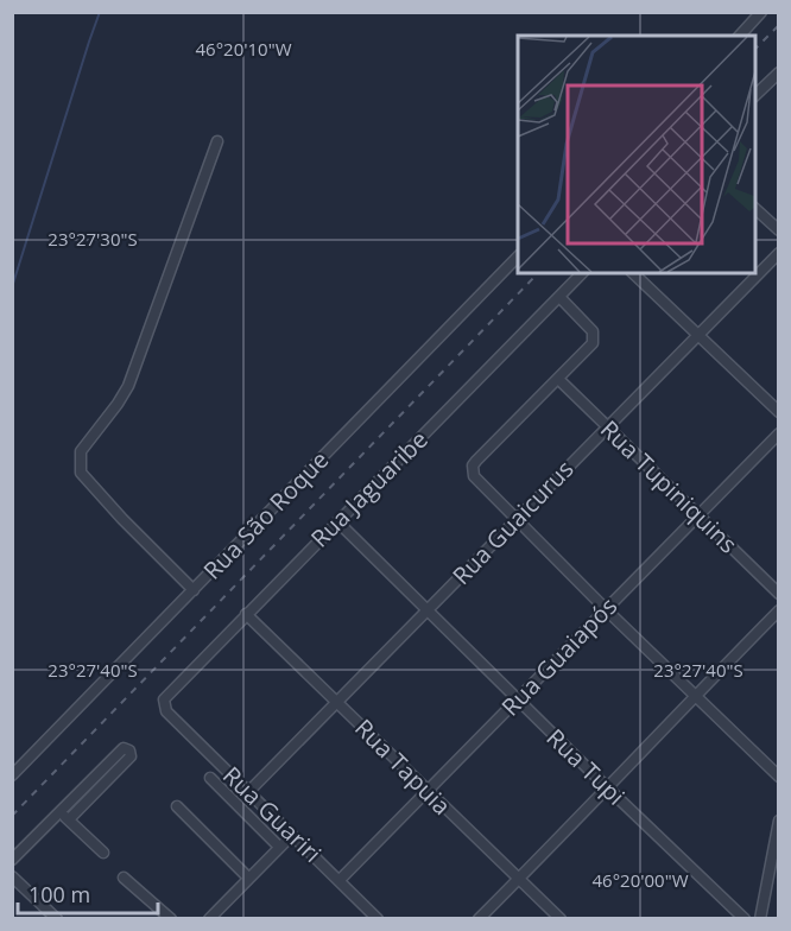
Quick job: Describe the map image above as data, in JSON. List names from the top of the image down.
{
  "streets": {
    "street": [
      "Rua Tupiniquins",
      "Rua Jaguaribe",
      "Rua São Roque",
      "Rua Guaicurus",
      "Rua Guaiapós",
      "Rua Tapuia",
      "Rua Tupi",
      "Rua Guariri"
    ]
  },
  "crossings": [
    ["Rua Tupiniquins", "Rua Guaicurus"],
    ["Rua Tupiniquins", "Rua Guaiapós"],
    ["Rua Jaguaribe", "Rua Tapuia"],
    ["Rua Jaguaribe", "Rua Tupi"],
    ["Rua Jaguaribe", "Rua Guariri"],
    ["Rua Guaicurus", "Rua Tapuia"],
    ["Rua Guaicurus", "Rua Tupi"],
    ["Rua Guaicurus", "Rua Guariri"],
    ["Rua Guaiapós", "Rua Tapuia"],
    ["Rua Guaiapós", "Rua Tupi"],
    ["Rua Guaiapós", "Rua Guariri"]
  ],
  "scale_bar": "100 m",
  "coordinates": [
    "46°20'10\"W",
    "23°27'30\"S",
    "23°27'40\"S",
    "46°20'00\"W"
  ]
}
